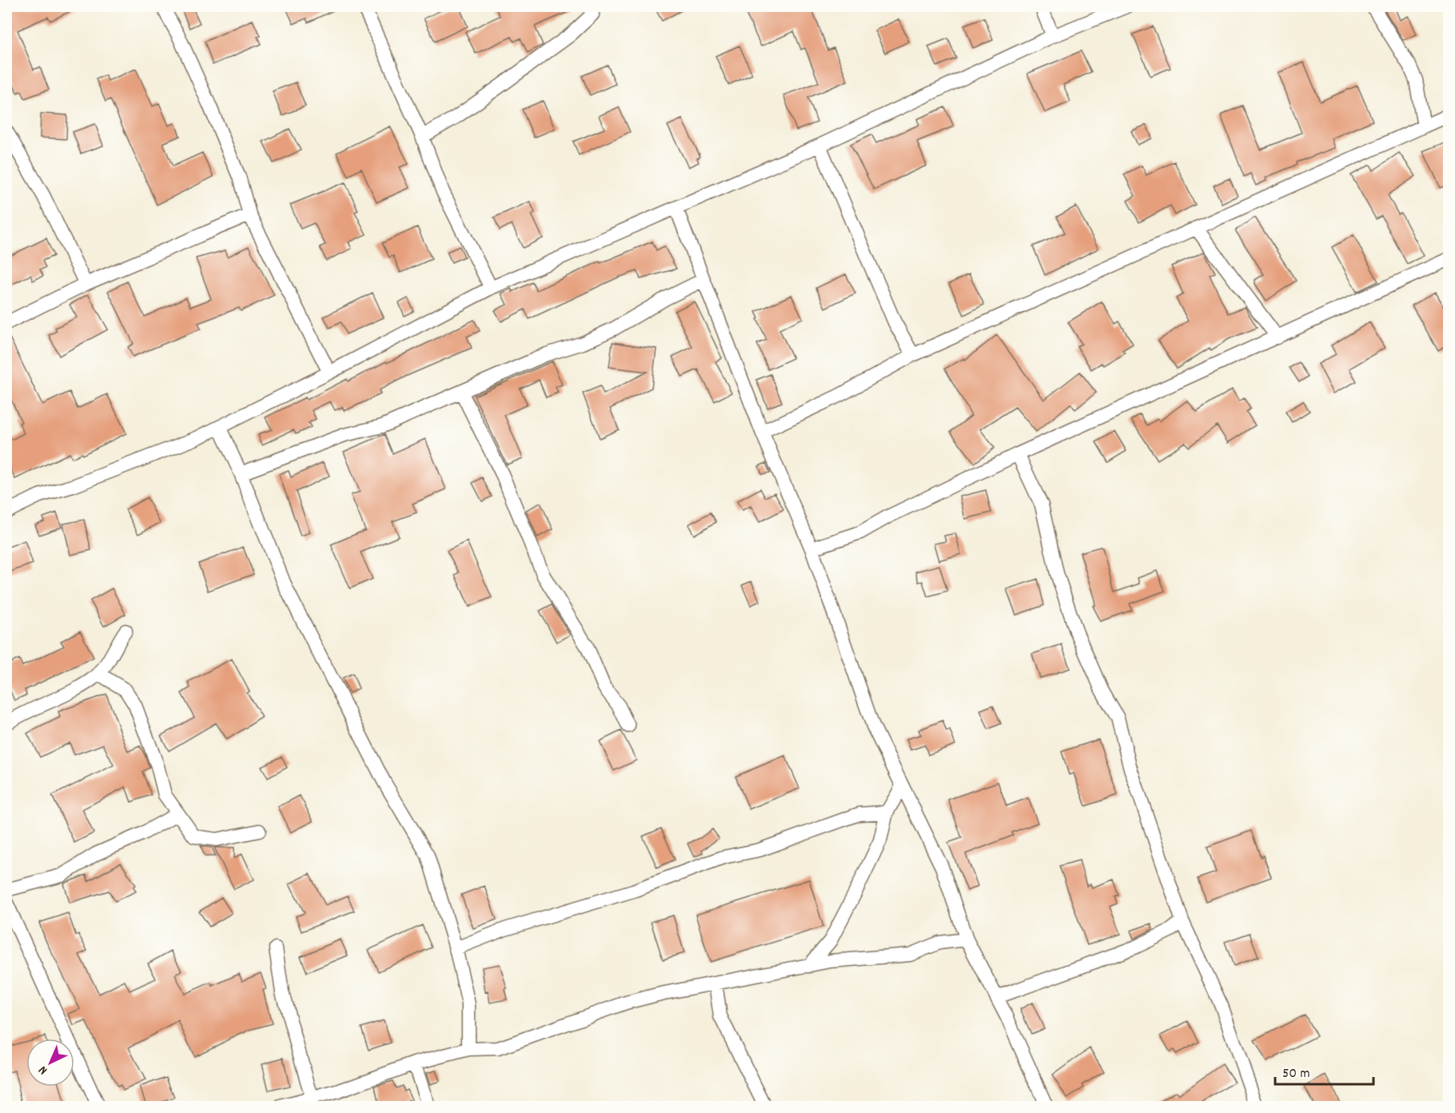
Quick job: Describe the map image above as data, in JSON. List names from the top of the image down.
{
  "scale_bar": "50 m",
  "north": "bottom left"
}
